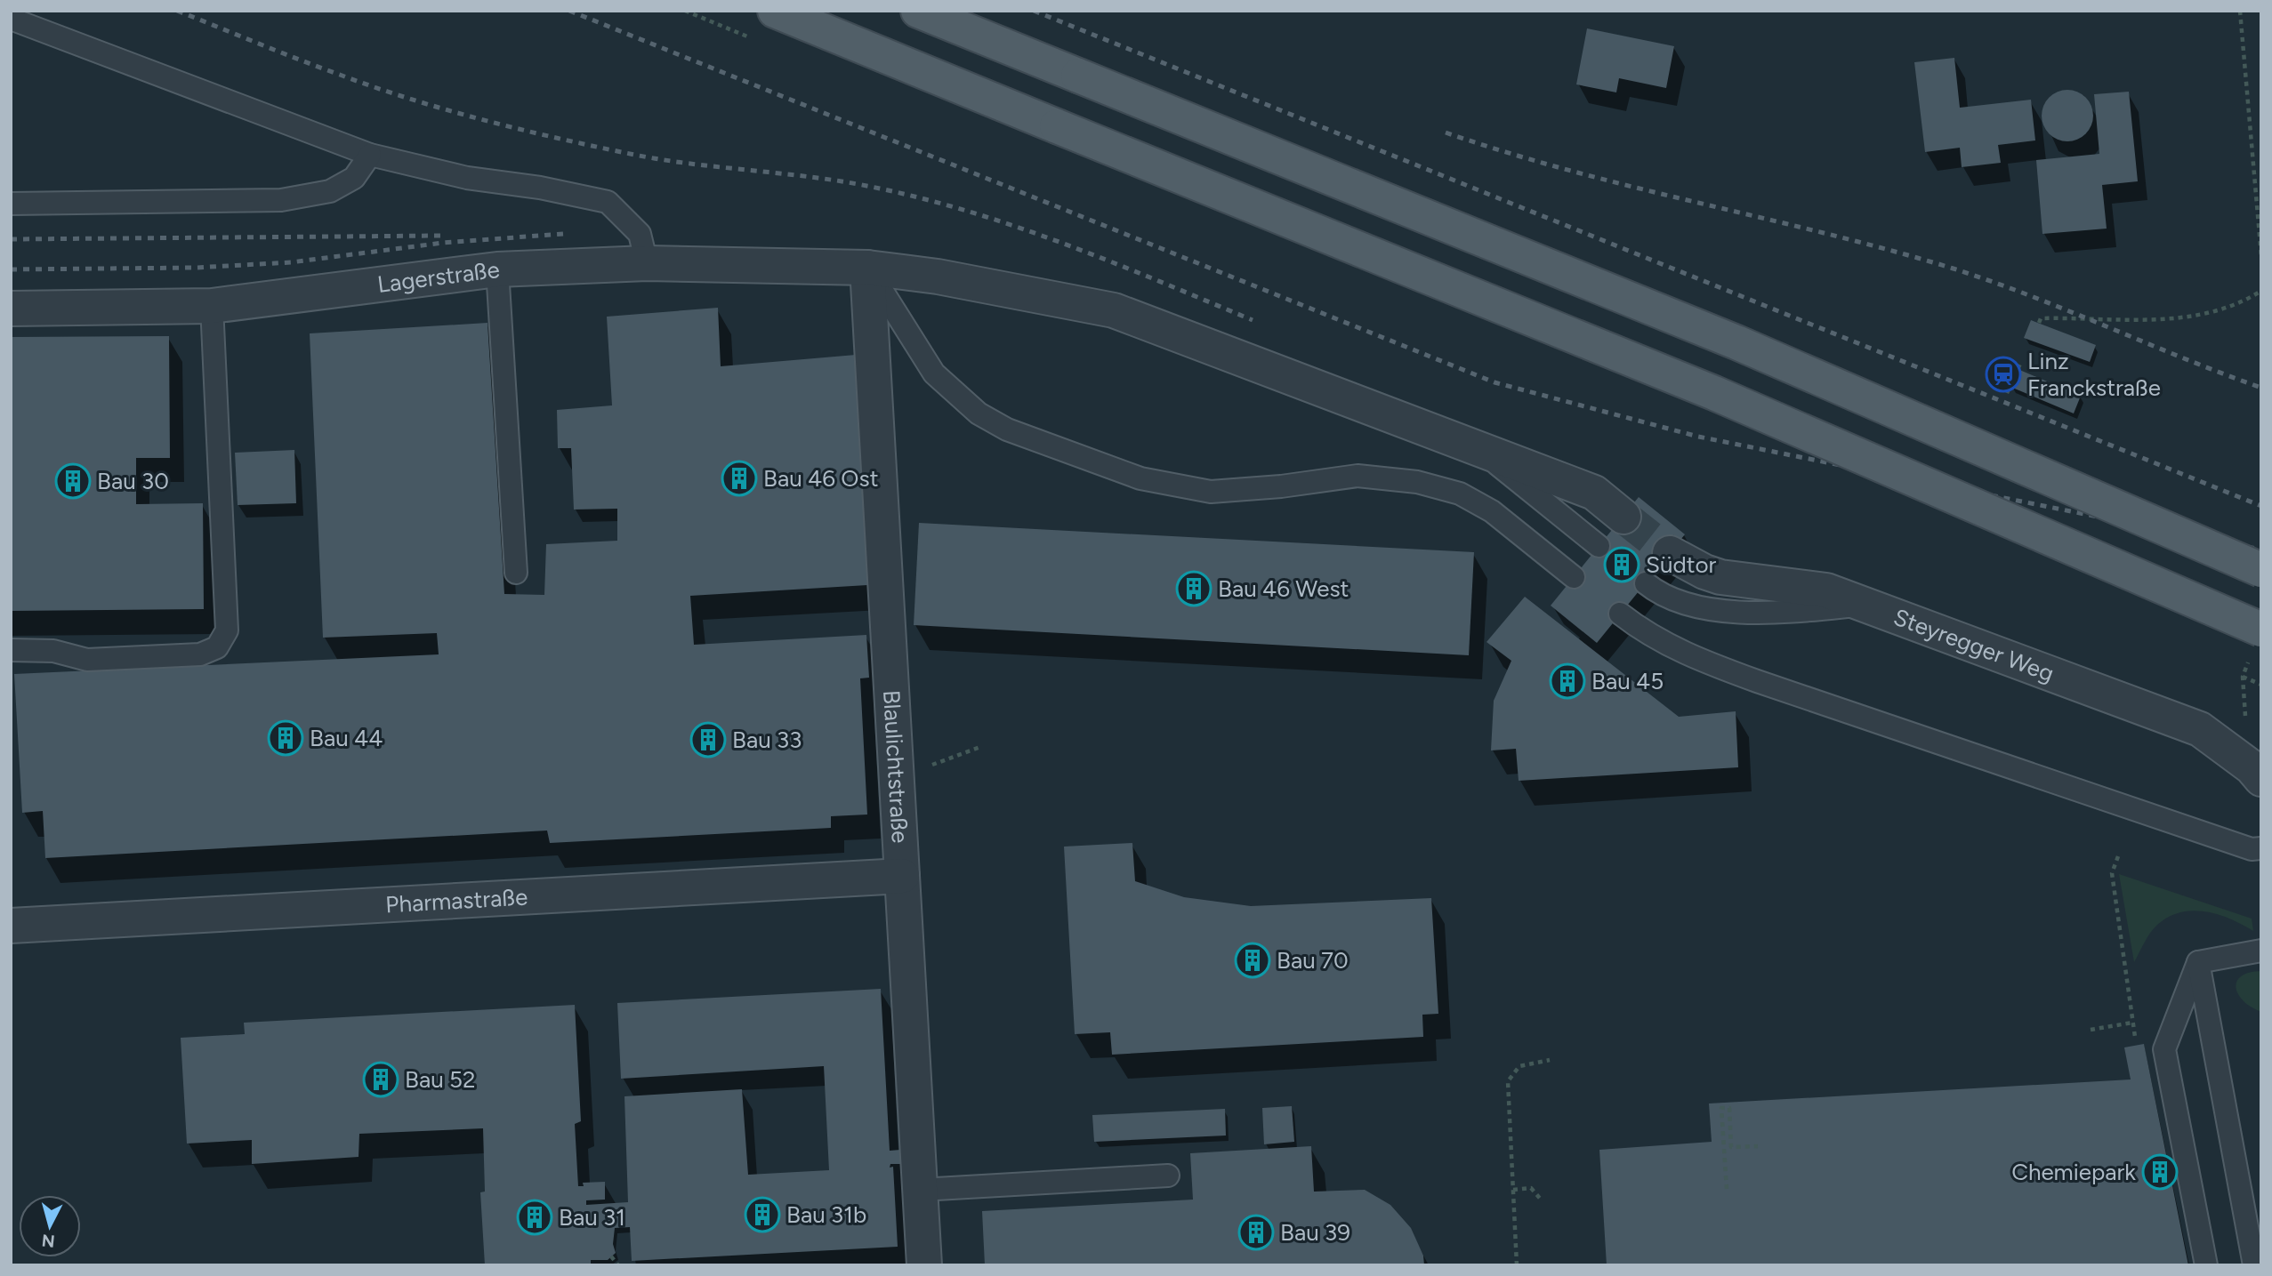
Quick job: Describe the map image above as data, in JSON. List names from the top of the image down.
{
  "streets": {
    "street": [
      "Lagerstraße",
      "Steyregger Weg",
      "Blaulichtstraße",
      "Pharmastraße"
    ]
  },
  "crossings": [
    ["Lagerstraße", "Blaulichtstraße"],
    ["Blaulichtstraße", "Pharmastraße"]
  ],
  "places": {
    "station": ["Linz Franckstraße"],
    "building": [
      "Bau 46 Ost",
      "Bau 30",
      "Südtor",
      "Bau 46 West",
      "Bau 45",
      "Bau 44",
      "Bau 33",
      "Bau 70",
      "Bau 52",
      "Chemiepark",
      "Bau 31b",
      "Bau 31",
      "Bau 39"
    ]
  },
  "north": "bottom"
}
